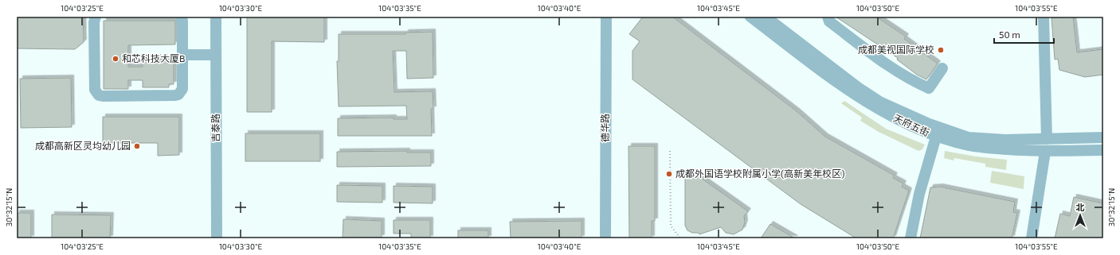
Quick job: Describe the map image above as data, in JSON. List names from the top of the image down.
{
  "streets": {
    "street": ["天府五街", "吉泰路", "德华路"]
  },
  "places": [
    "成都美视国际学校",
    "和芯科技大厦B",
    "成都高新区灵均幼儿园",
    "成都外国语学校附属小学(高新美年校区)"
  ],
  "scale_bar": "50 m",
  "north": "top",
  "coordinates": [
    "104°03'25\"E",
    "104°03'30\"E",
    "104°03'35\"E",
    "104°03'40\"E",
    "104°03'45\"E",
    "104°03'50\"E",
    "104°03'55\"E",
    "30°32'15\"N"
  ]
}
